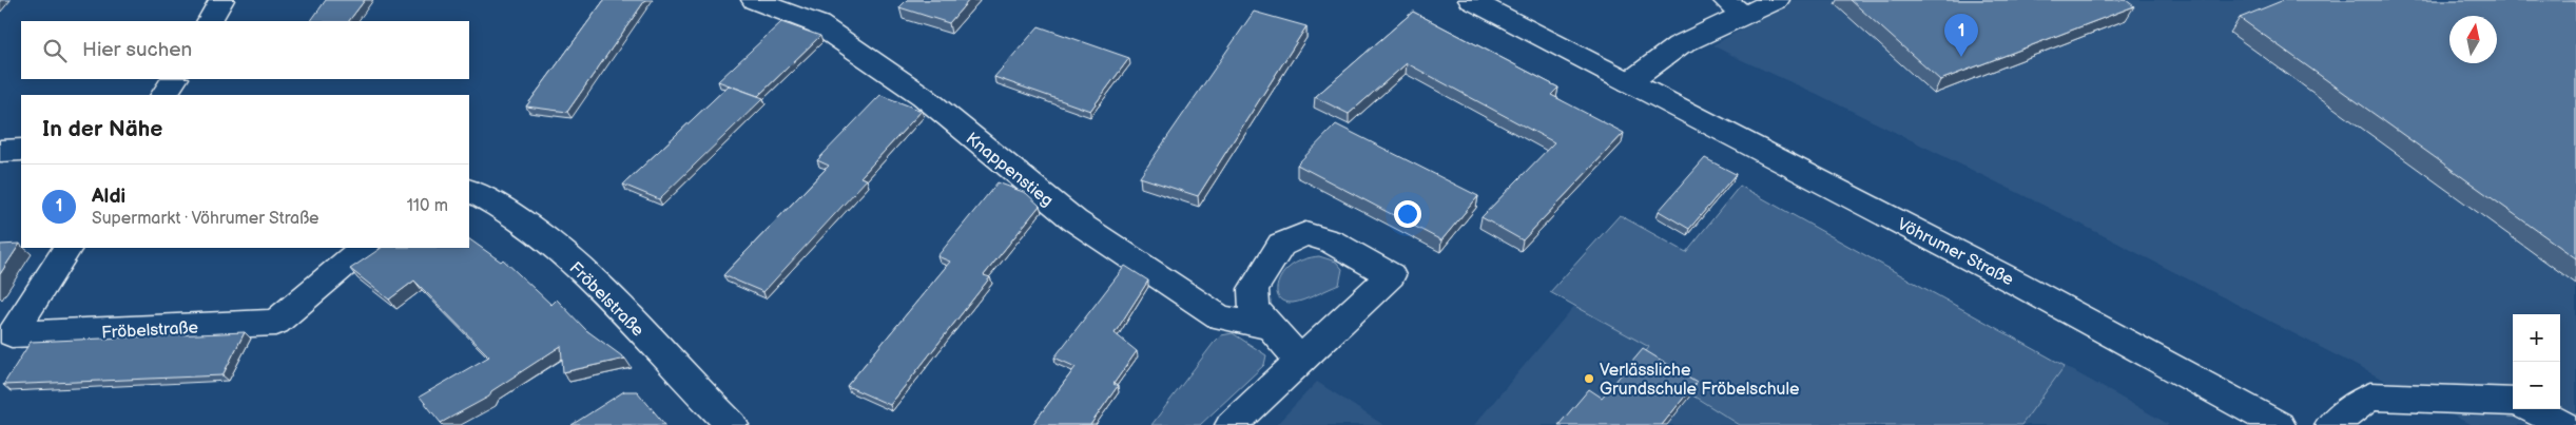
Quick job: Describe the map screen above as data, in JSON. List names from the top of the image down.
{
  "streets": {
    "street": ["Knappenstieg", "Vöhrumer Straße", "Fröbelstraße"]
  },
  "places": ["Verlässliche Grundschule Fröbelschule"],
  "north": "top",
  "page": {
    "pins": "1",
    "search": "Hier suchen",
    "heading": "In der Nähe",
    "list": [
      {
        "mark": "1",
        "name": "Aldi",
        "note": "Supermarkt · Vöhrumer Straße",
        "value": "110 m"
      }
    ],
    "map_buttons": ["+", "−"]
  }
}
